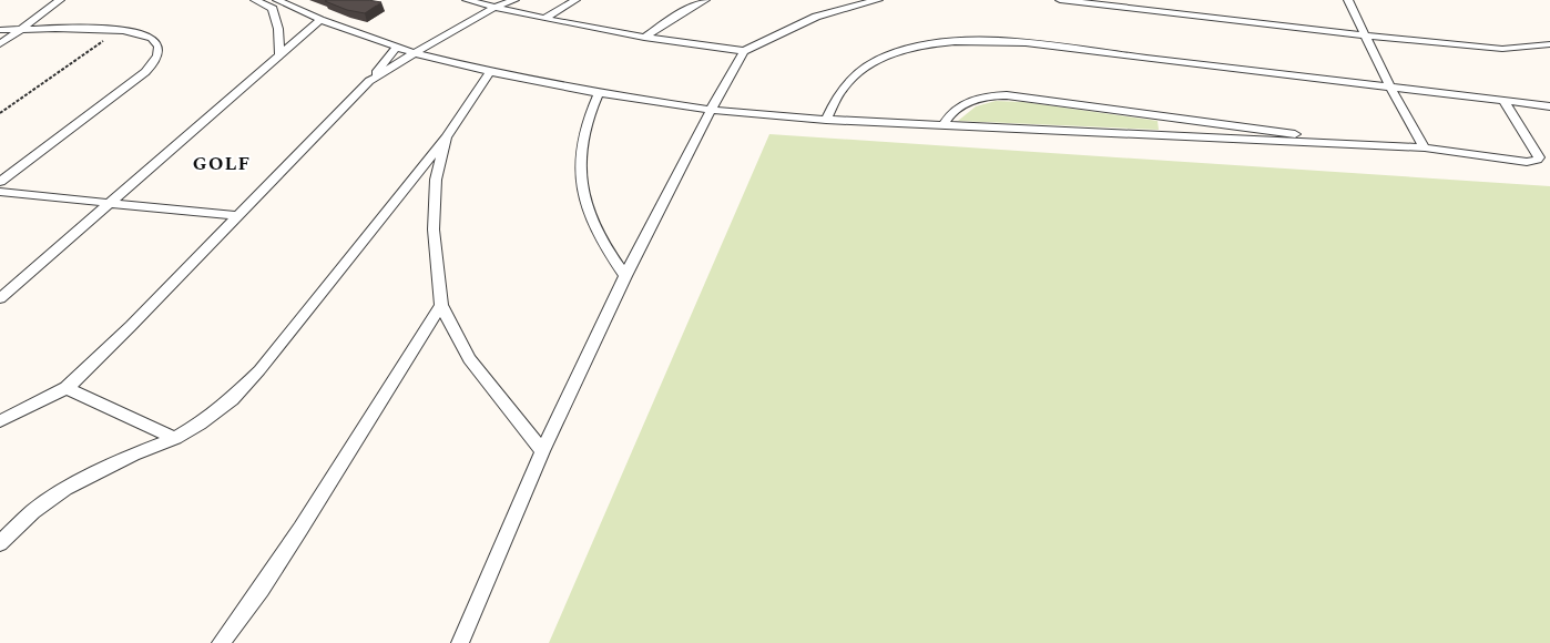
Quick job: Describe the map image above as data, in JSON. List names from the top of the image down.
{
  "districts": ["GOLF"]
}
